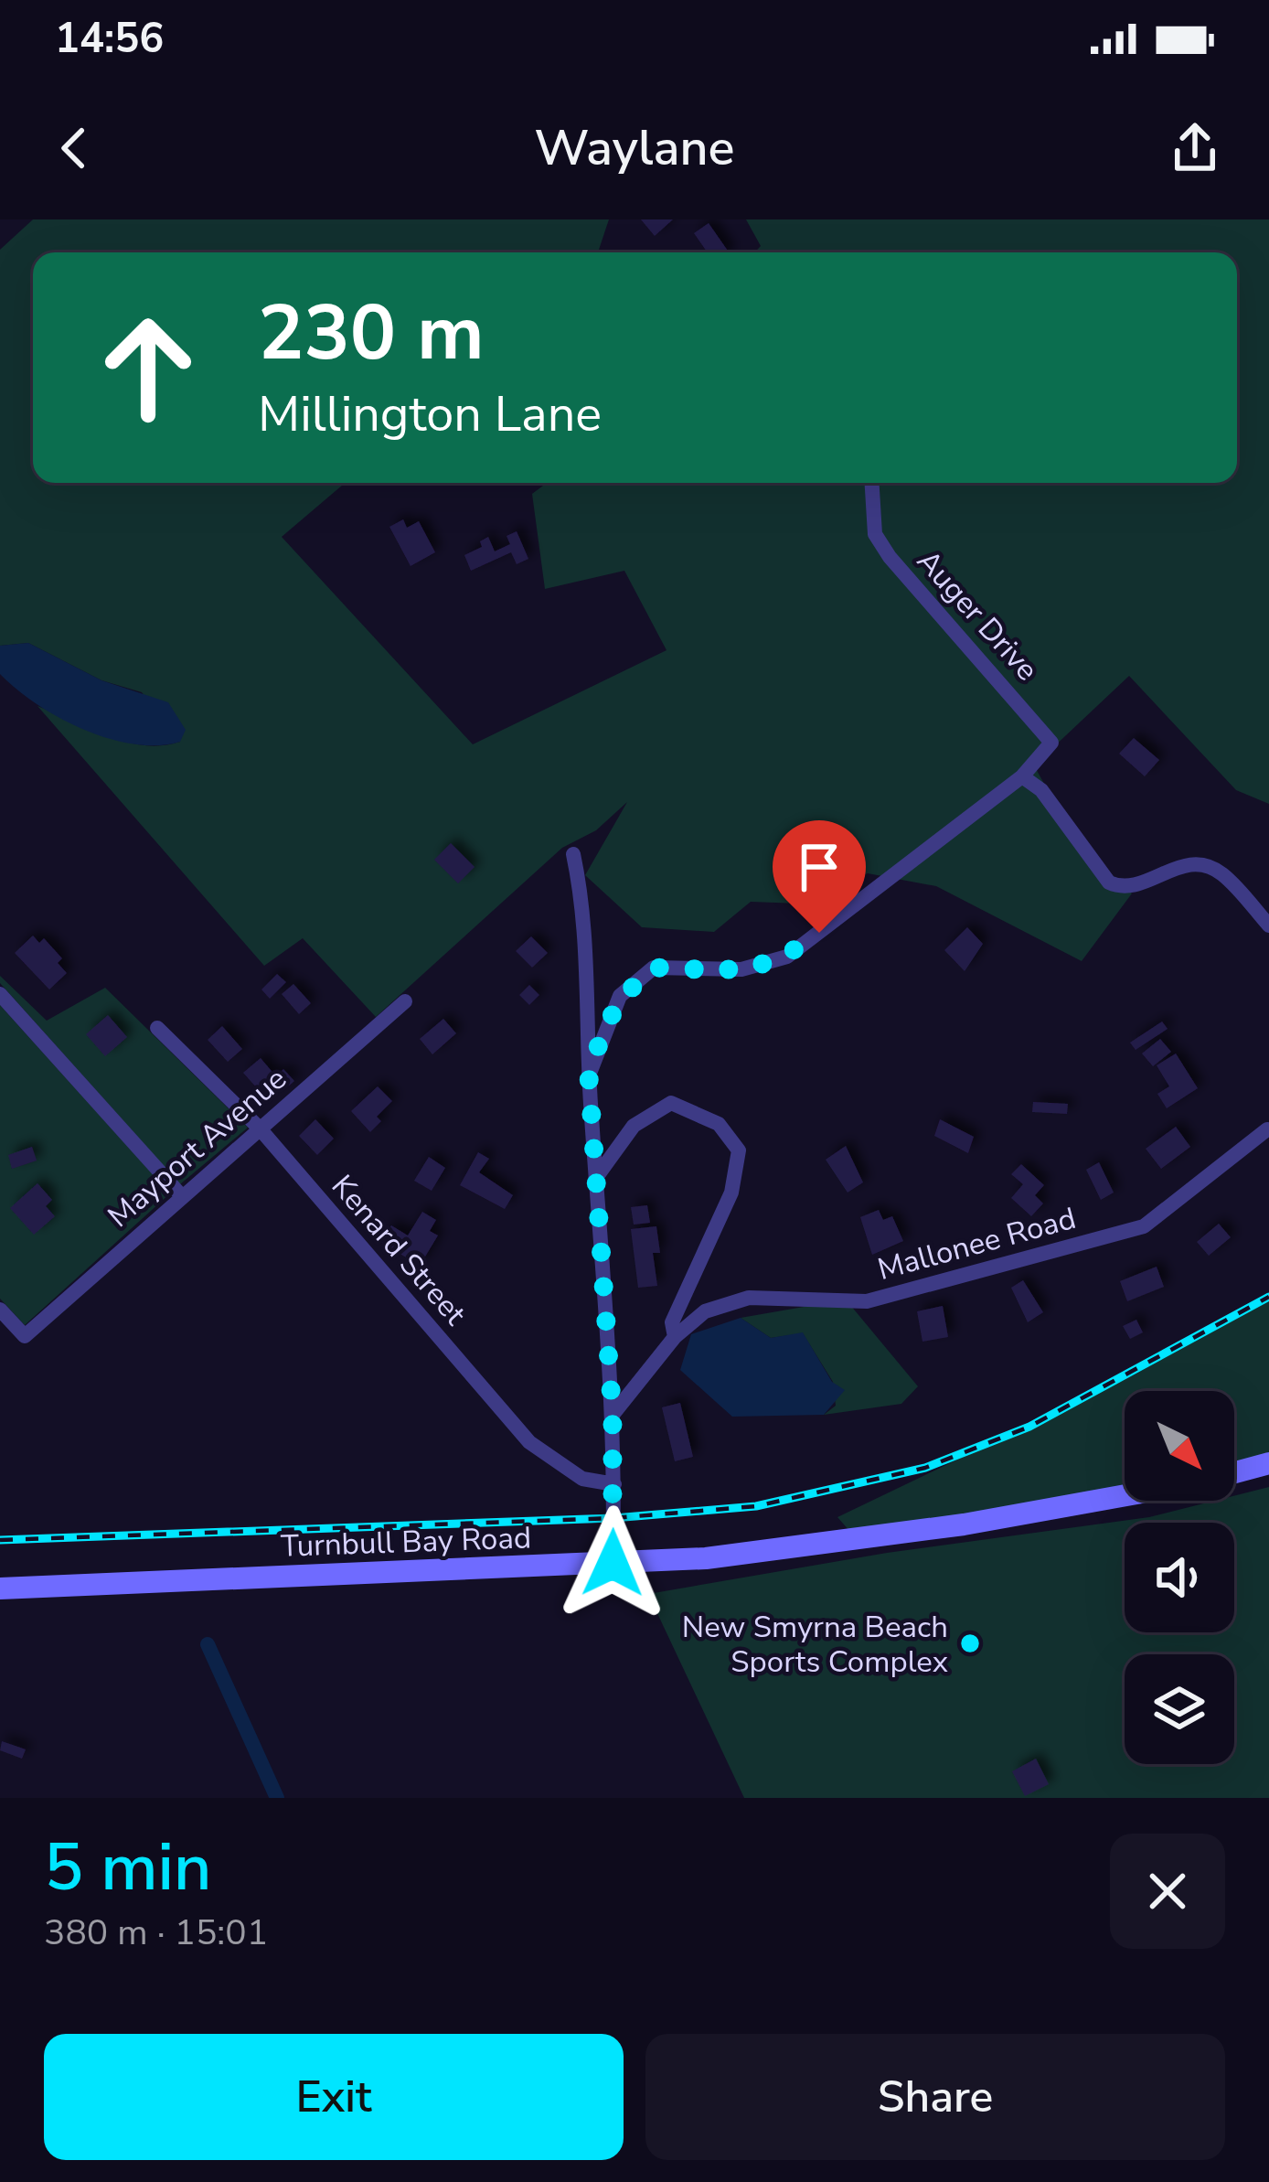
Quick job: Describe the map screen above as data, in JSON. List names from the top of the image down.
{
  "streets": {
    "street": [
      "Auger Drive",
      "Mayport Avenue",
      "Mallonee Road",
      "Kenard Street",
      "Turnbull Bay Road"
    ]
  },
  "crossings": [
    ["Mayport Avenue", "Kenard Street"]
  ],
  "places": ["New Smyrna Beach Sports Complex"],
  "north": "bottom right",
  "page": {
    "status": "14:56",
    "header": "Waylane",
    "turn": ["230 m", "Millington Lane"],
    "heading": ["5 min", "380 m · 15:01"],
    "buttons": ["Exit", "Share"]
  }
}
